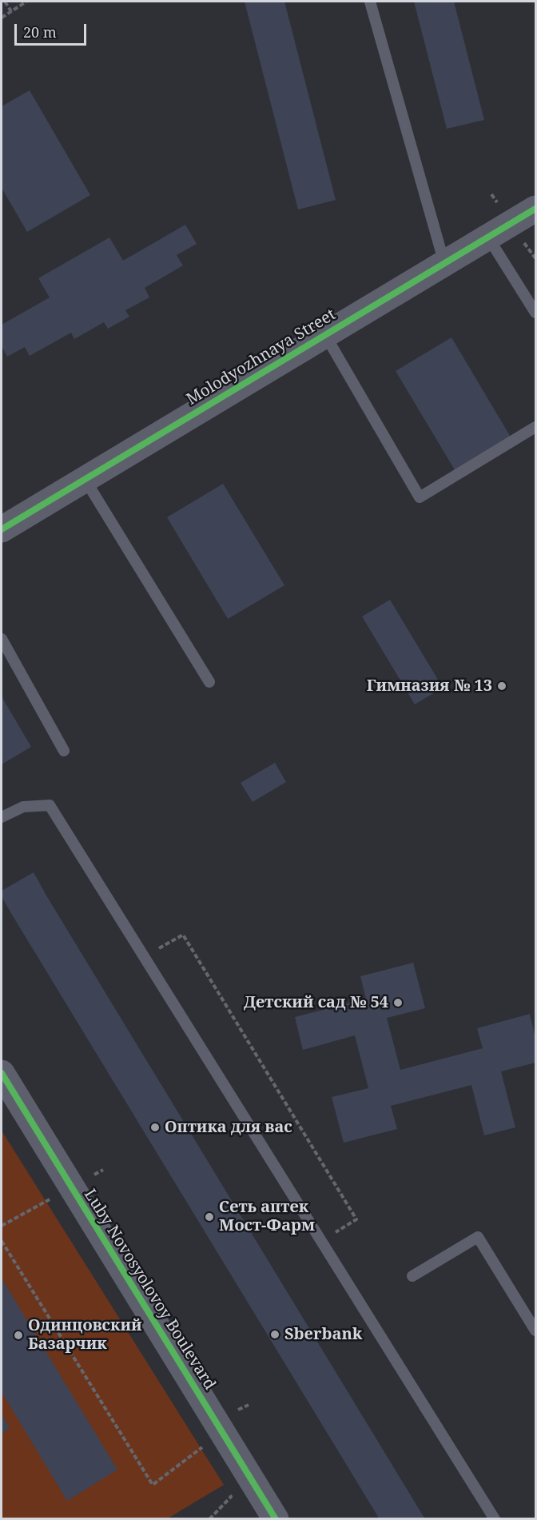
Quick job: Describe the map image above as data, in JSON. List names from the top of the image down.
{
  "streets": {
    "street": ["Molodyozhnaya Street", "Luby Novosyolovoy Boulevard"]
  },
  "places": [
    "Гимназия № 13",
    "Детский сад № 54",
    "Оптика для вас",
    "Сеть аптек Мост-Фарм",
    "Sberbank",
    "Одинцовский Базарчик"
  ],
  "scale_bar": "20 m"
}
